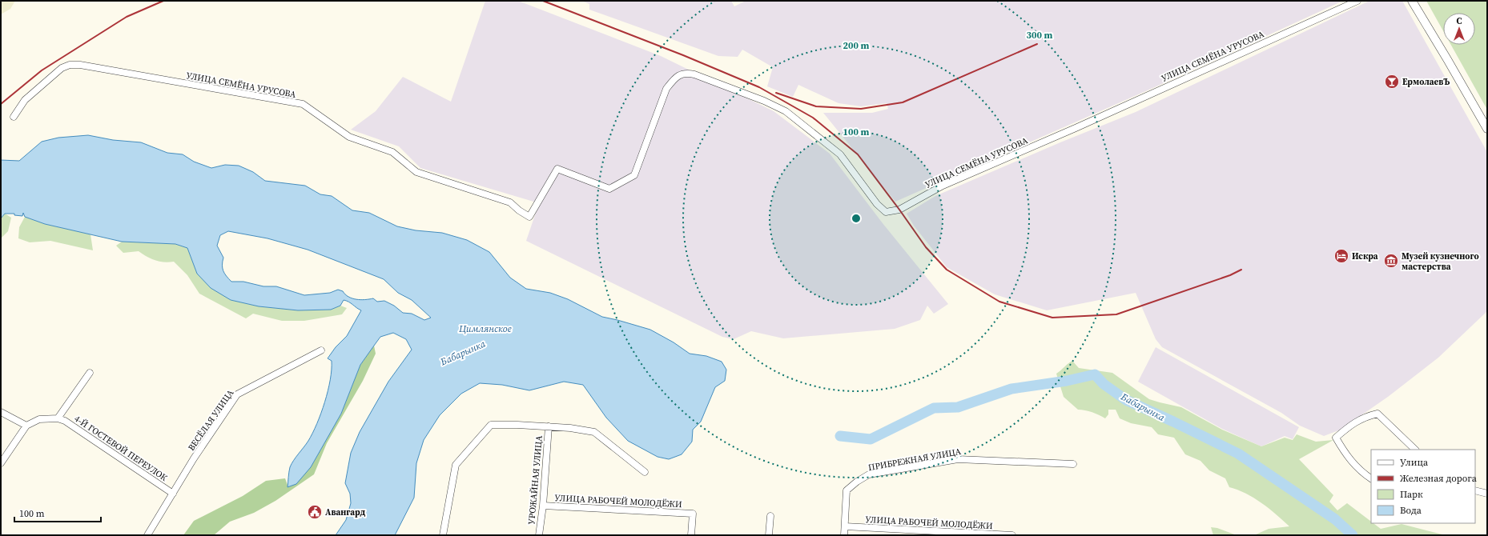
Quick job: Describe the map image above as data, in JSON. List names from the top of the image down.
{
  "streets": {
    "street": [
      "УЛИЦА СЕМЁНА УРУСОВА",
      "ВЕСЁЛАЯ УЛИЦА",
      "4-Й ГОСТЕВОЙ ПЕРЕУЛОК",
      "ПРИБРЕЖНАЯ УЛИЦА",
      "УРОЖАЙНАЯ УЛИЦА",
      "УЛИЦА РАБОЧЕЙ МОЛОДЁЖИ"
    ]
  },
  "crossings": [
    ["ВЕСЁЛАЯ УЛИЦА", "4-Й ГОСТЕВОЙ ПЕРЕУЛОК"],
    ["ПРИБРЕЖНАЯ УЛИЦА", "УЛИЦА РАБОЧЕЙ МОЛОДЁЖИ"],
    ["УРОЖАЙНАЯ УЛИЦА", "УЛИЦА РАБОЧЕЙ МОЛОДЁЖИ"]
  ],
  "water": ["Цимлянское", "Бабарынка"],
  "places": {
    "bar": ["ЕрмолаевЪ"],
    "hotel": ["Искра"],
    "museum": ["Музей кузнечного мастерства"],
    "public building": ["Авангард"]
  },
  "legend": [
    "Улица",
    "Железная дорога",
    "Парк",
    "Вода"
  ],
  "scale_bar": "100 m",
  "north": "top",
  "rings": ["300 m", "200 m", "100 m"]
}
